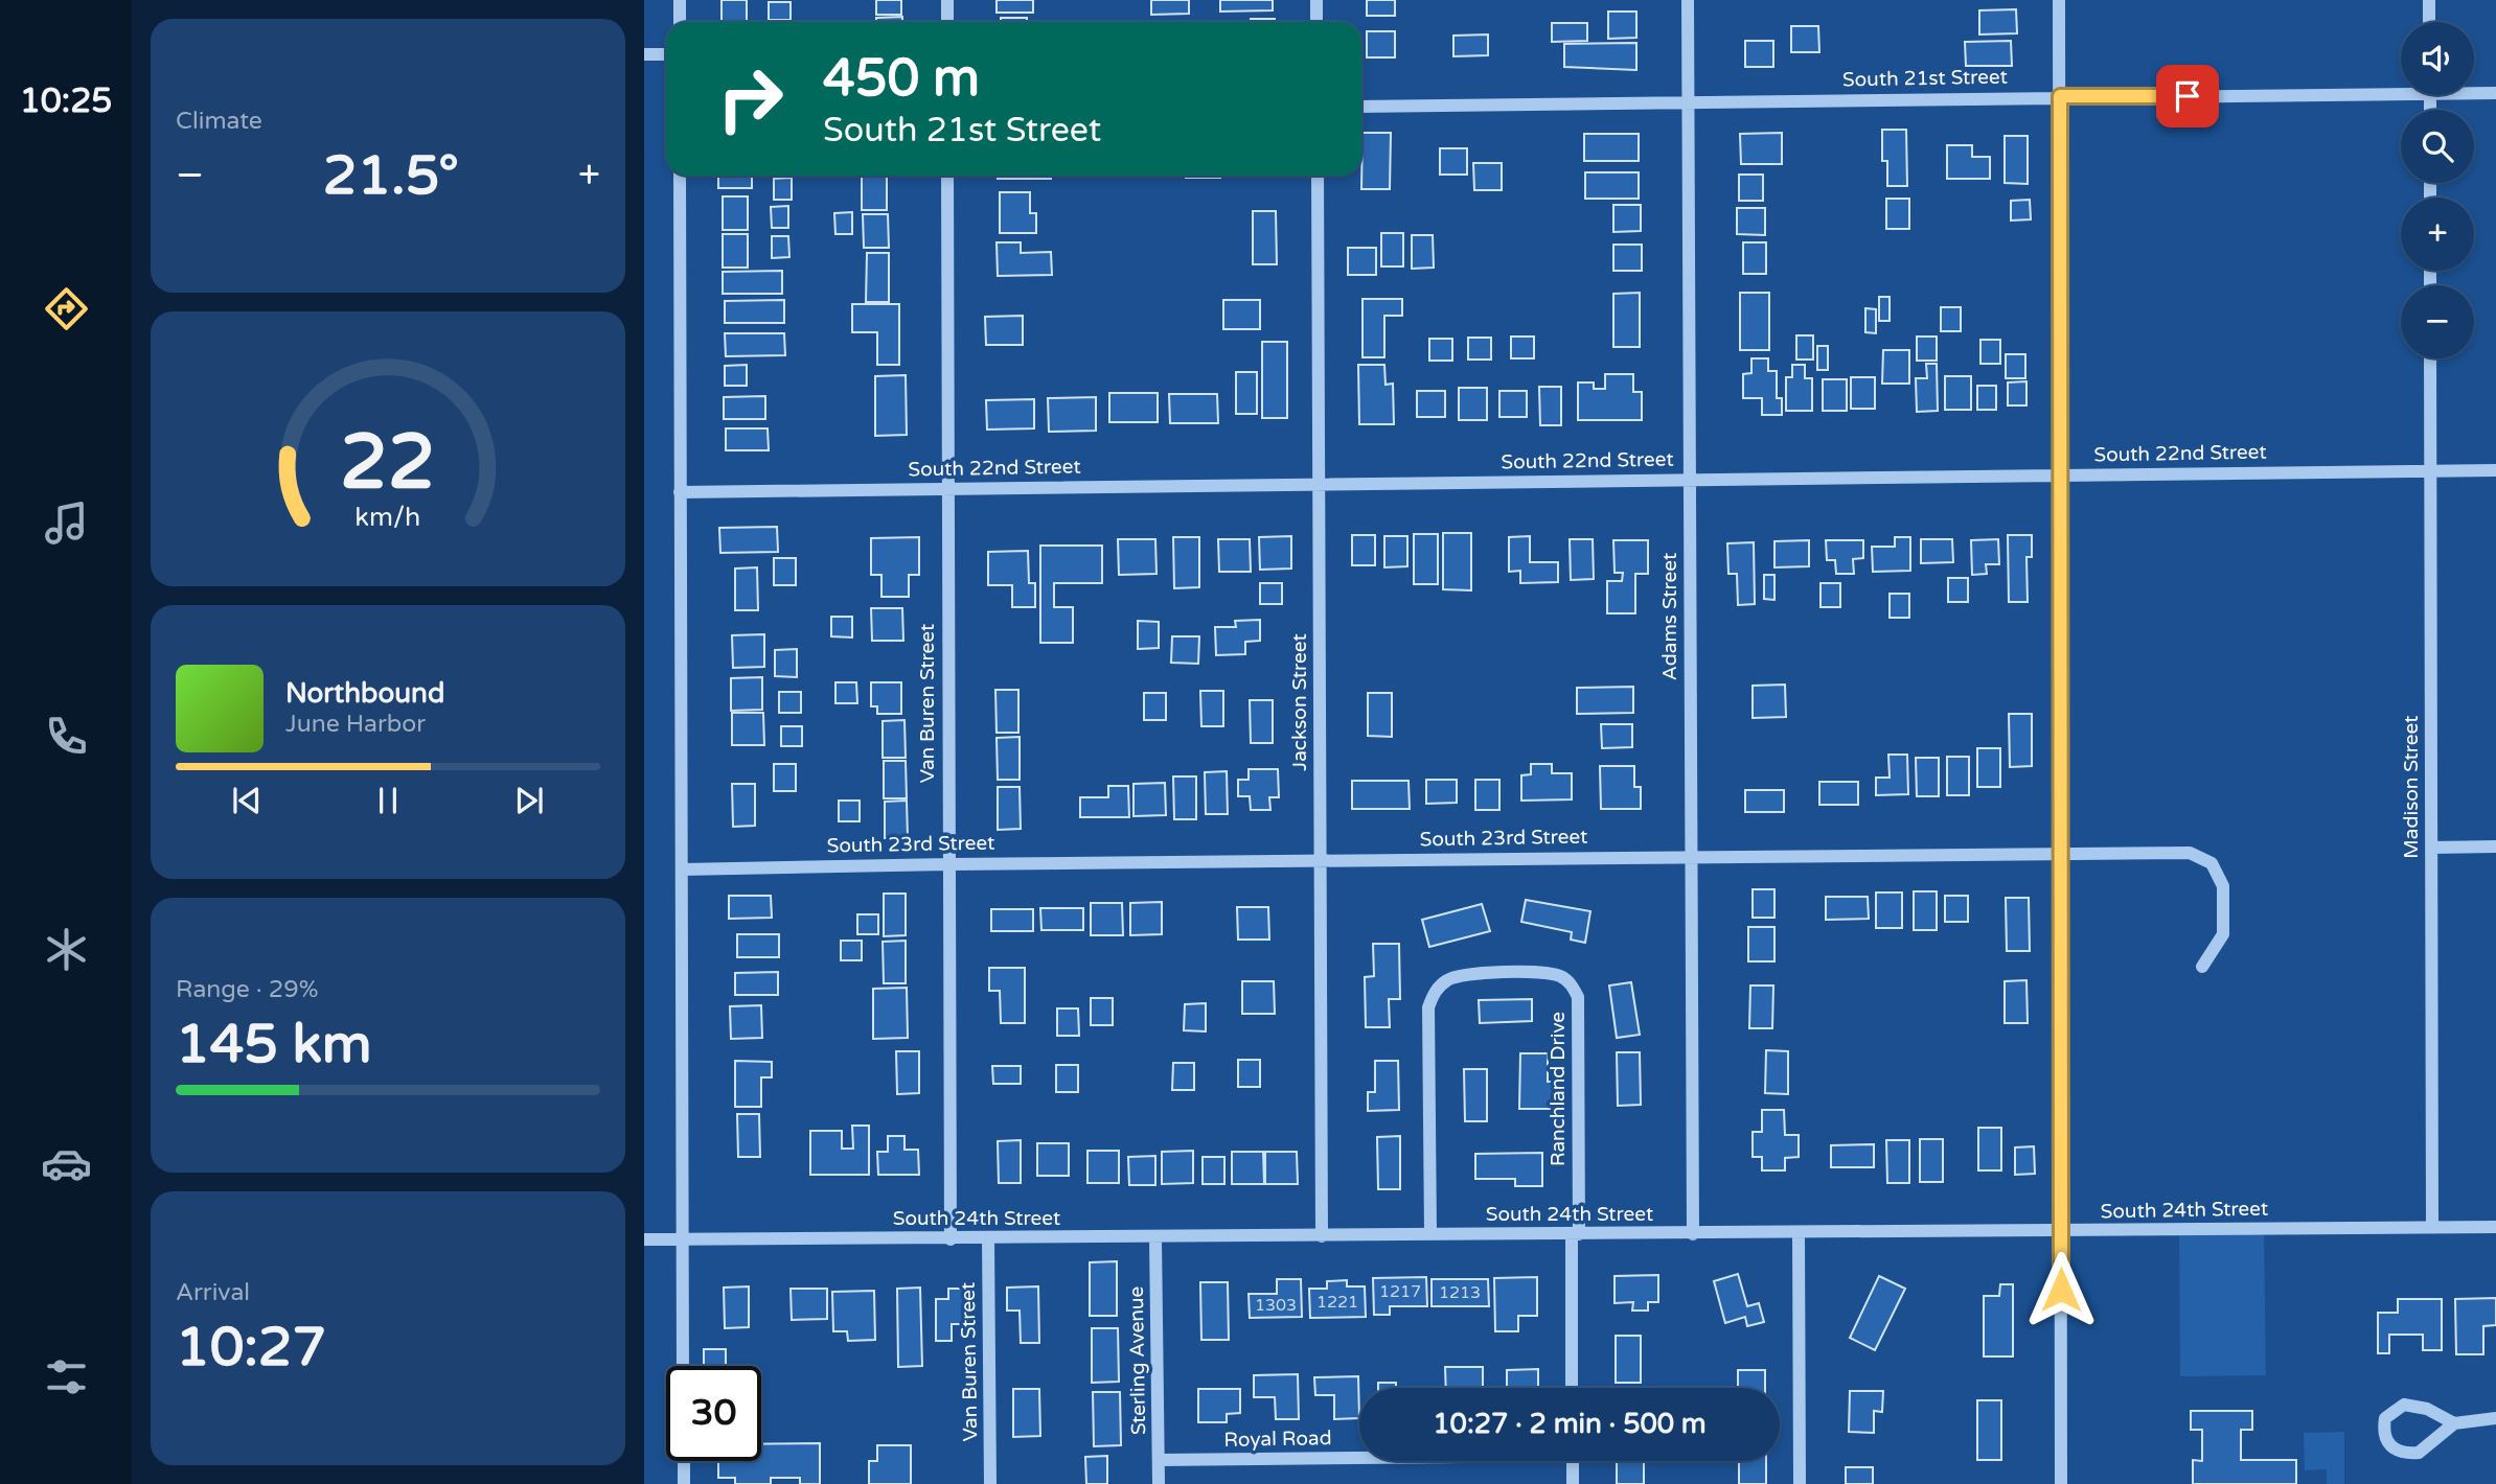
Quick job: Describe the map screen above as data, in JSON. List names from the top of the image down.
{
  "streets": {
    "street": [
      "South 21st Street",
      "South 22nd Street",
      "Adams Street",
      "Jackson Street",
      "Van Buren Street",
      "Madison Street",
      "South 23rd Street",
      "Ranchland Drive",
      "South 24th Street",
      "Sterling Avenue",
      "Royal Road"
    ]
  },
  "crossings": [
    ["South 21st Street", "Adams Street"],
    ["South 22nd Street", "Adams Street"],
    ["South 22nd Street", "Jackson Street"],
    ["South 22nd Street", "Van Buren Street"],
    ["South 22nd Street", "Madison Street"],
    ["Adams Street", "South 23rd Street"],
    ["Adams Street", "South 24th Street"],
    ["Jackson Street", "South 23rd Street"],
    ["Jackson Street", "South 24th Street"],
    ["Van Buren Street", "South 23rd Street"],
    ["Van Buren Street", "South 24th Street"],
    ["Madison Street", "South 24th Street"],
    ["Ranchland Drive", "South 24th Street"],
    ["South 24th Street", "Sterling Avenue"],
    ["Sterling Avenue", "Royal Road"]
  ],
  "house_numbers": [
    "1217",
    "1213",
    "1221",
    "1303"
  ],
  "page": {
    "tabs": "10:25",
    "tile": [
      "Climate",
      ["Range · 29%", "145 km"],
      ["Arrival", "10:27"]
    ],
    "map_buttons": ["+", "−"],
    "turn": ["450 m", "South 21st Street"],
    "heat": ["−", "21.5°", "+"],
    "song": ["Northbound", "June Harbor"],
    "limit": "30",
    "trip": "10:27 · 2 min · 500 m",
    "gauge": ["22", "km/h"]
  }
}
